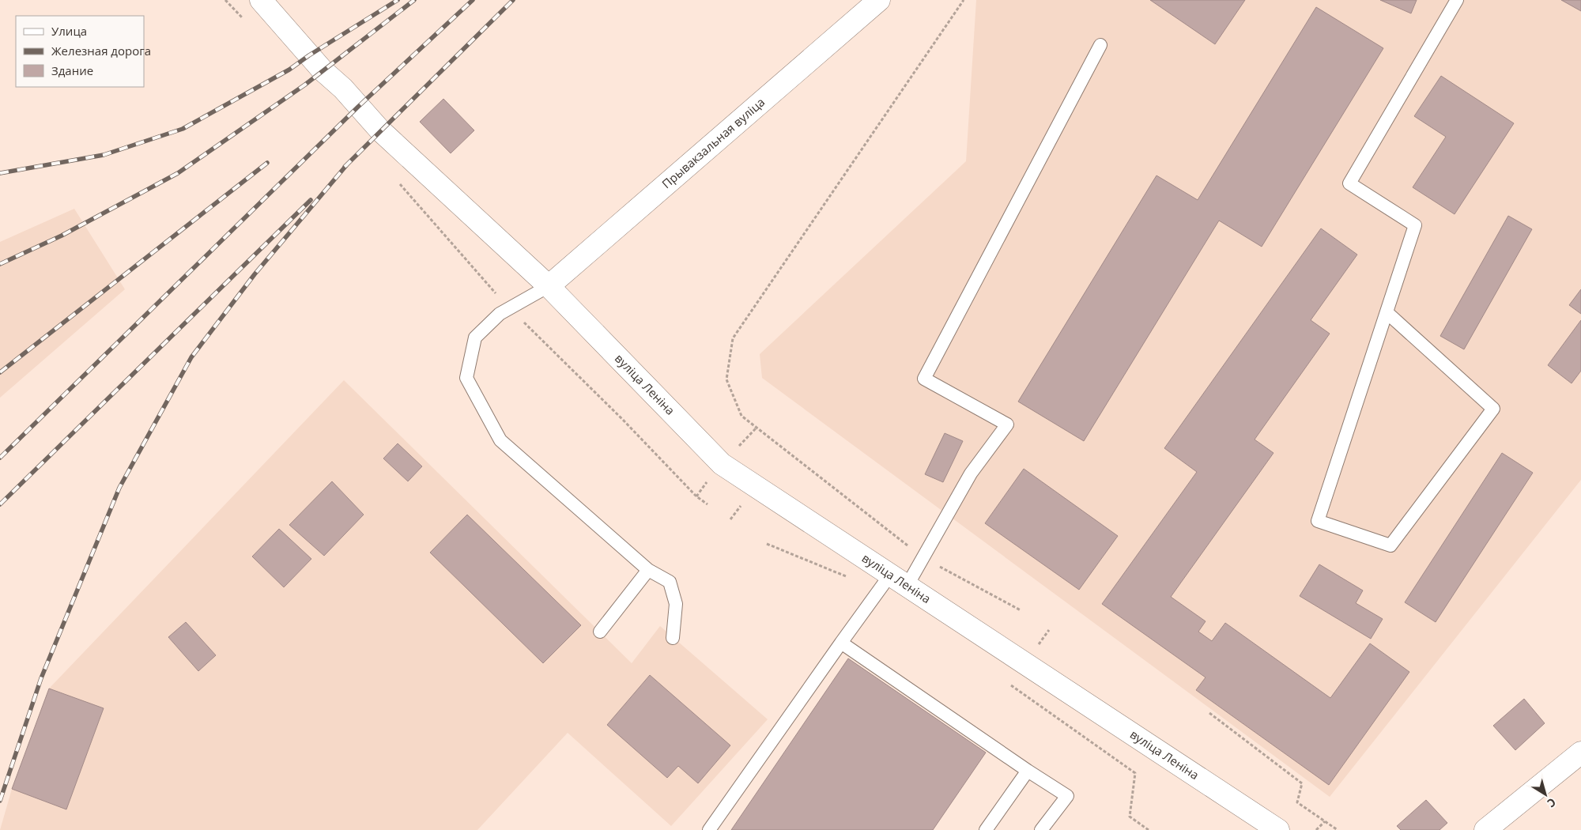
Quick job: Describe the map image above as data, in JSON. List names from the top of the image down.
{
  "streets": {
    "street": ["Прывакзальная вуліца", "вуліца Леніна"]
  },
  "crossings": [
    ["Прывакзальная вуліца", "вуліца Леніна"]
  ],
  "legend": ["Улица", "Железная дорога", "Здание"],
  "north": "bottom right"
}
